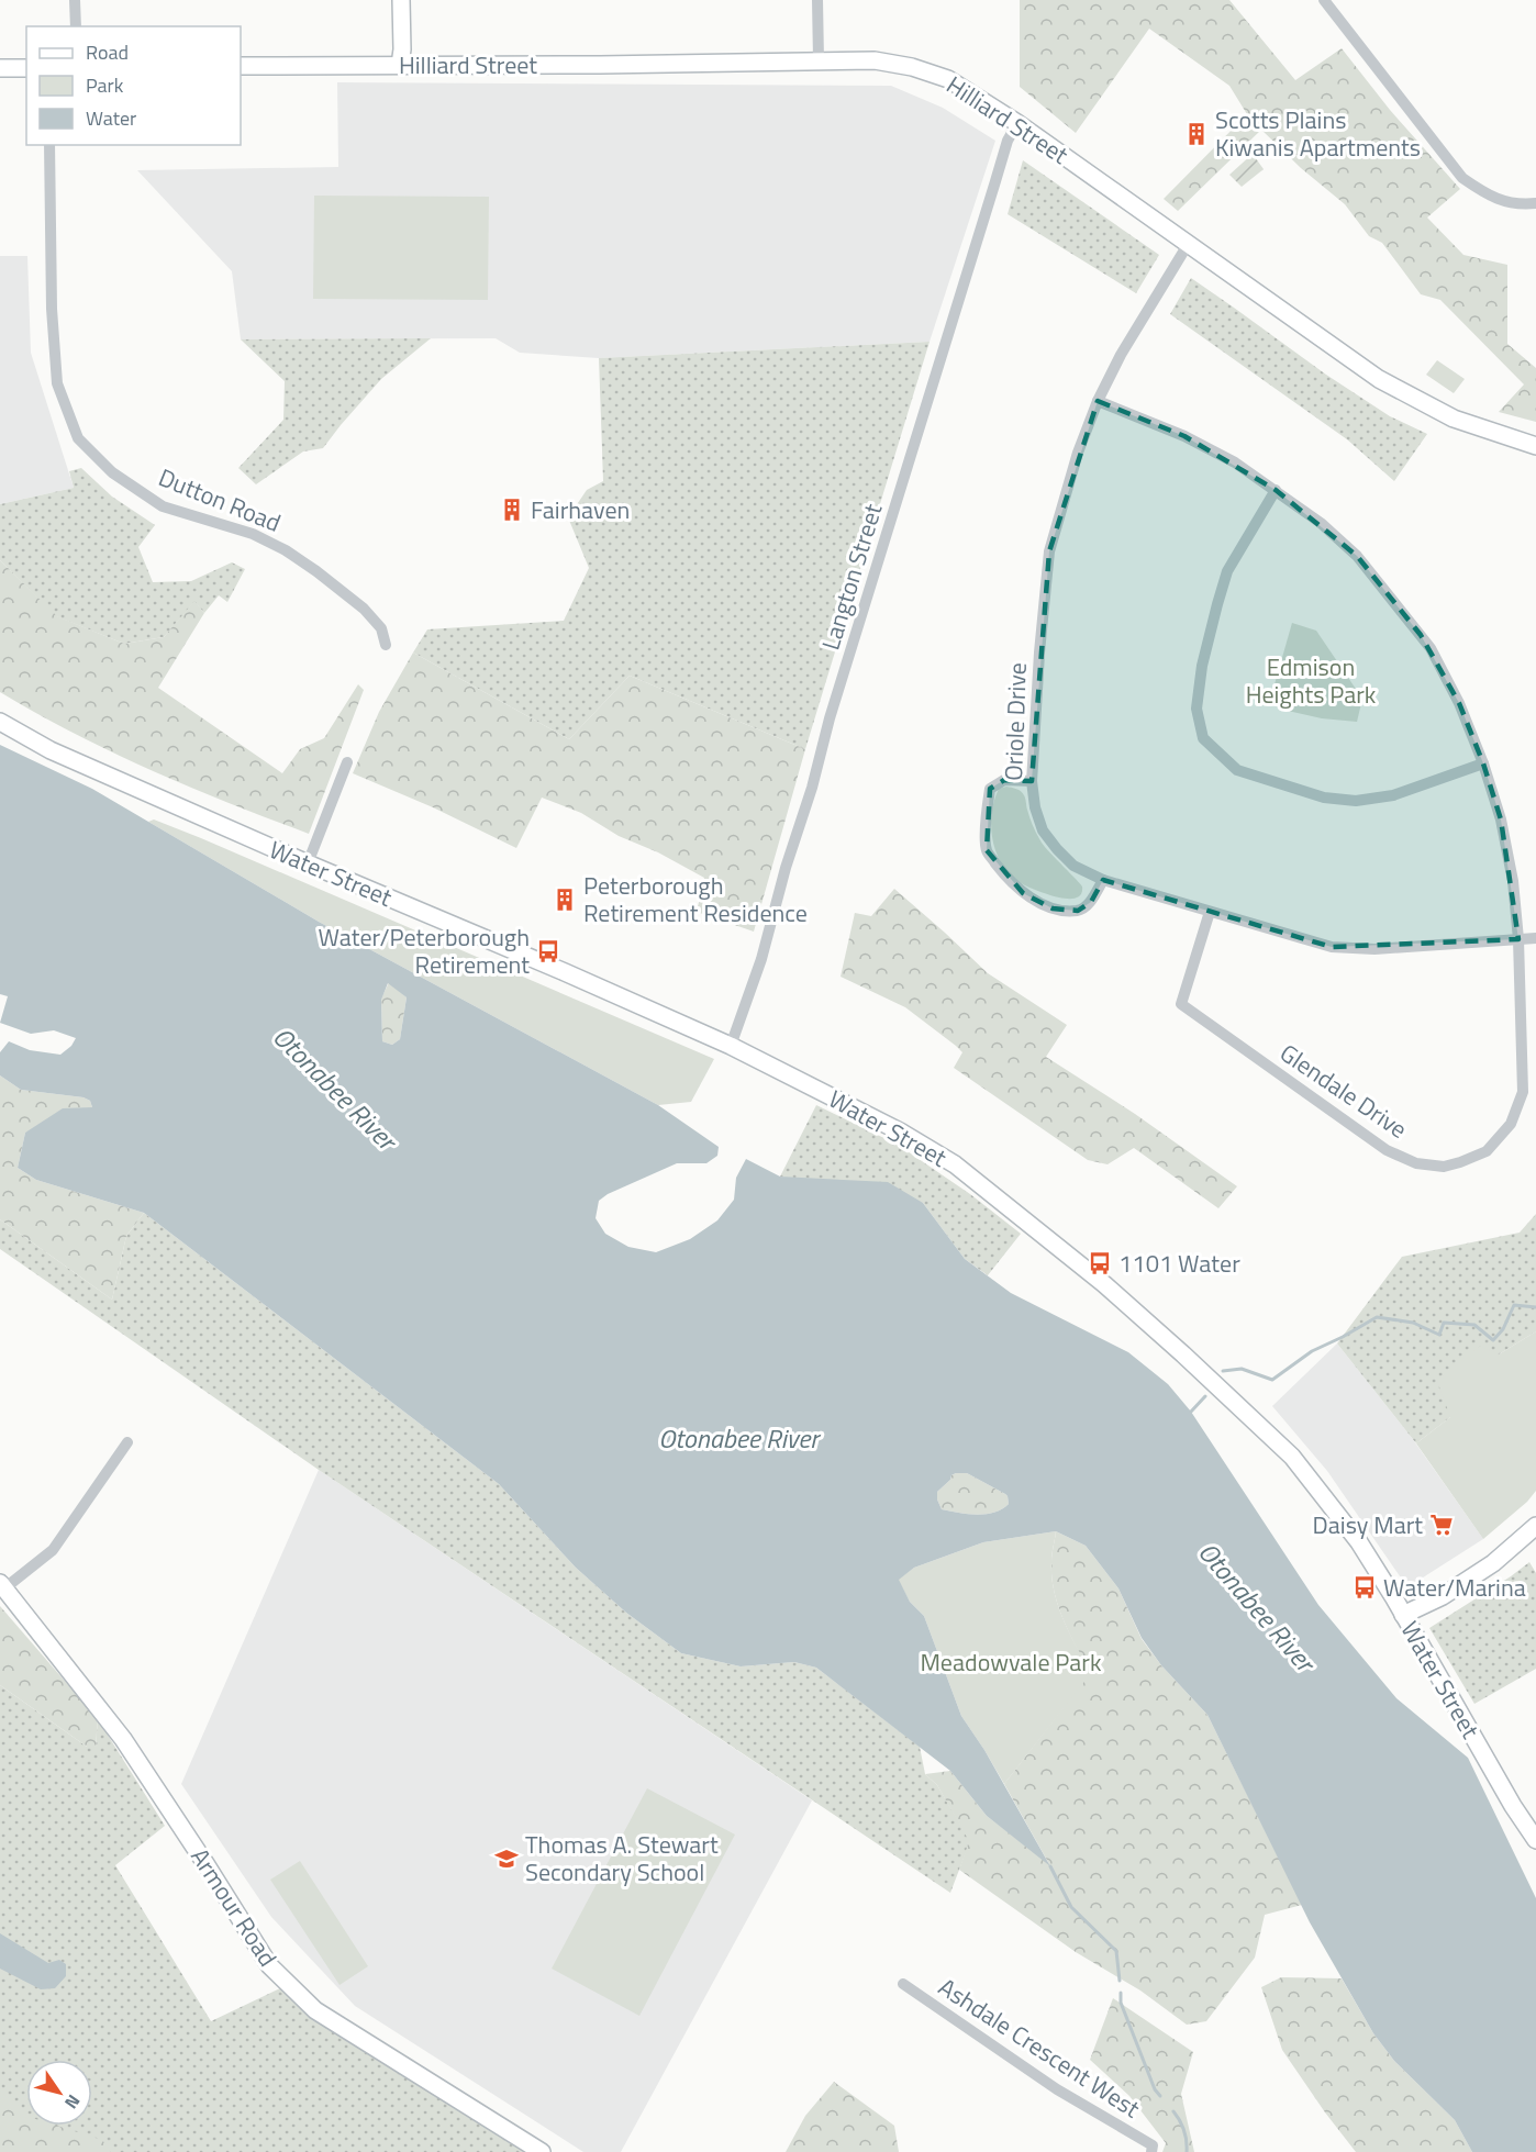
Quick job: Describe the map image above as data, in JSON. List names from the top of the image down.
{
  "streets": {
    "main road": ["Hilliard Street", "Water Street", "Armour Road"],
    "street": [
      "Dutton Road",
      "Langton Street",
      "Oriole Drive",
      "Glendale Drive",
      "Ashdale Crescent West"
    ]
  },
  "crossings": [
    ["Hilliard Street", "Langton Street"],
    ["Hilliard Street", "Oriole Drive"],
    ["Langton Street", "Water Street"],
    ["Oriole Drive", "Glendale Drive"]
  ],
  "water": ["Otonabee River"],
  "parks": ["Edmison Heights Park", "Meadowvale Park"],
  "places": {
    "building": ["Scotts Plains Kiwanis Apartments", "Fairhaven", "Peterborough Retirement Residence"],
    "bus stop": ["Water/Peterborough Retirement", "1101 Water", "Water/Marina"],
    "supermarket": ["Daisy Mart"],
    "school or university": ["Thomas A. Stewart Secondary School"]
  },
  "legend": ["Road", "Park", "Water"],
  "north": "bottom right"
}
